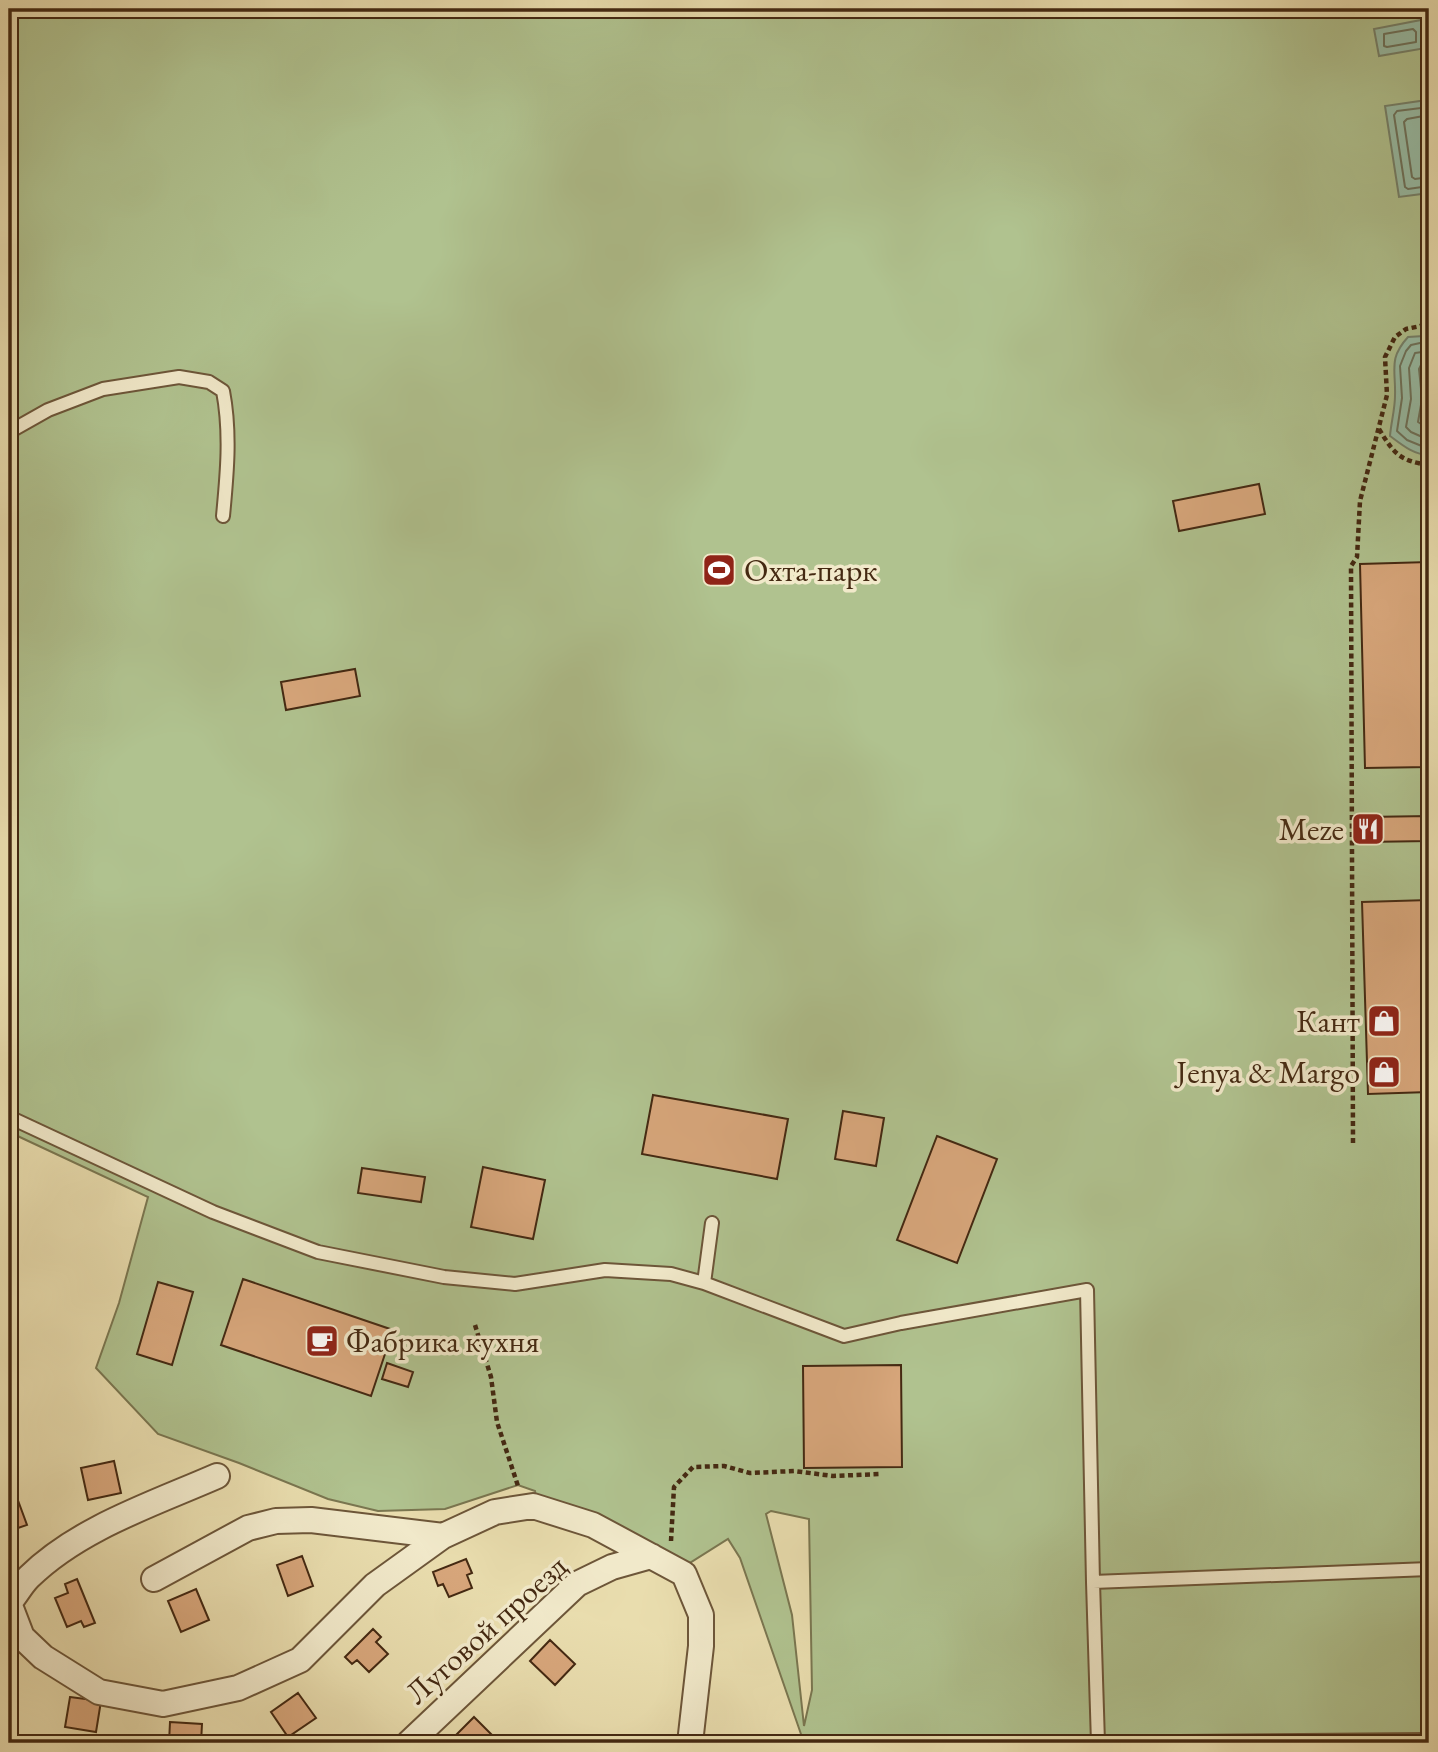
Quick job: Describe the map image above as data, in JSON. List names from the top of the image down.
{
  "streets": {
    "street": ["Луговой проезд"]
  },
  "places": {
    "sports": ["Охта-парк"],
    "restaurant": ["Meze"],
    "shop": ["Кант", "Jenya & Margo"],
    "cafe": ["Фабрика кухня"]
  }
}
